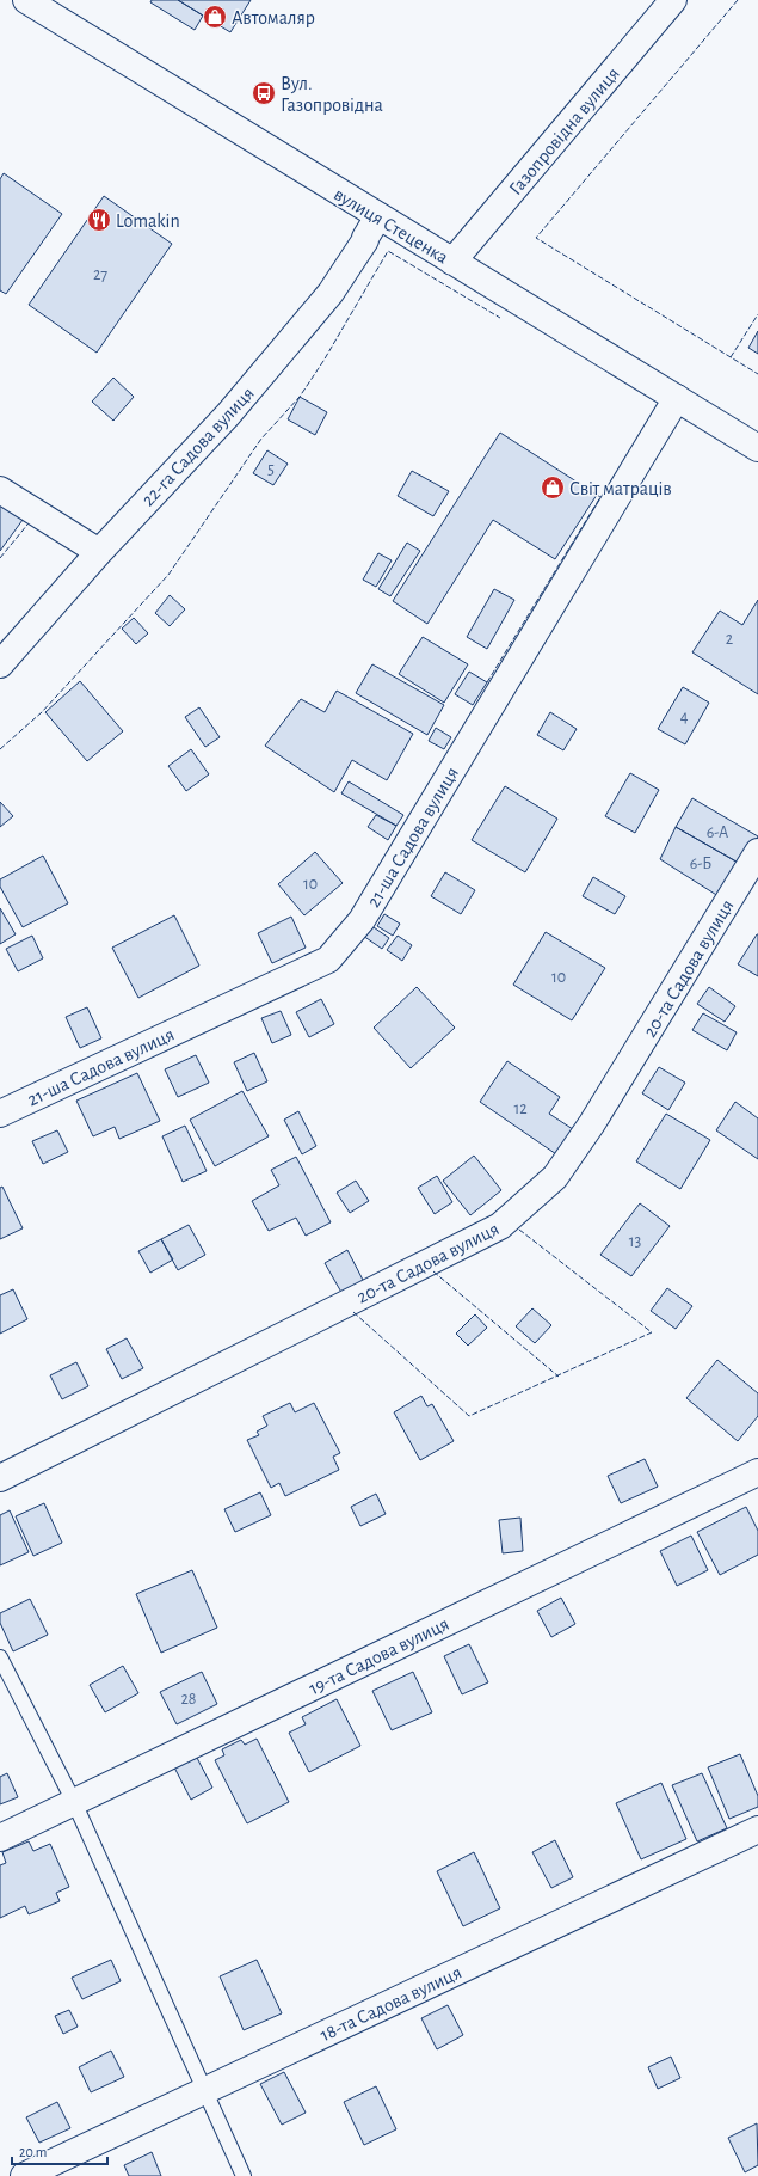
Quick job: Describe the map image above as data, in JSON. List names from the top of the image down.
{
  "streets": {
    "street": [
      "Газопровідна вулиця",
      "вулиця Стеценка",
      "22-га Садова вулиця",
      "21-ша Садова вулиця",
      "20-та Садова вулиця",
      "19-та Садова вулиця",
      "18-та Садова вулиця"
    ]
  },
  "crossings": [
    ["Газопровідна вулиця", "вулиця Стеценка"],
    ["вулиця Стеценка", "22-га Садова вулиця"],
    ["вулиця Стеценка", "21-ша Садова вулиця"]
  ],
  "places": {
    "shop": ["Автомаляр", "Світ матраців"],
    "bus stop": ["Вул. Газопровідна"],
    "restaurant": ["Lomakin"]
  },
  "house_numbers": [
    "27",
    "5",
    "2",
    "4",
    "6-А",
    "6-Б",
    "10",
    "10",
    "12",
    "13",
    "28"
  ],
  "scale_bar": "20 m"
}
